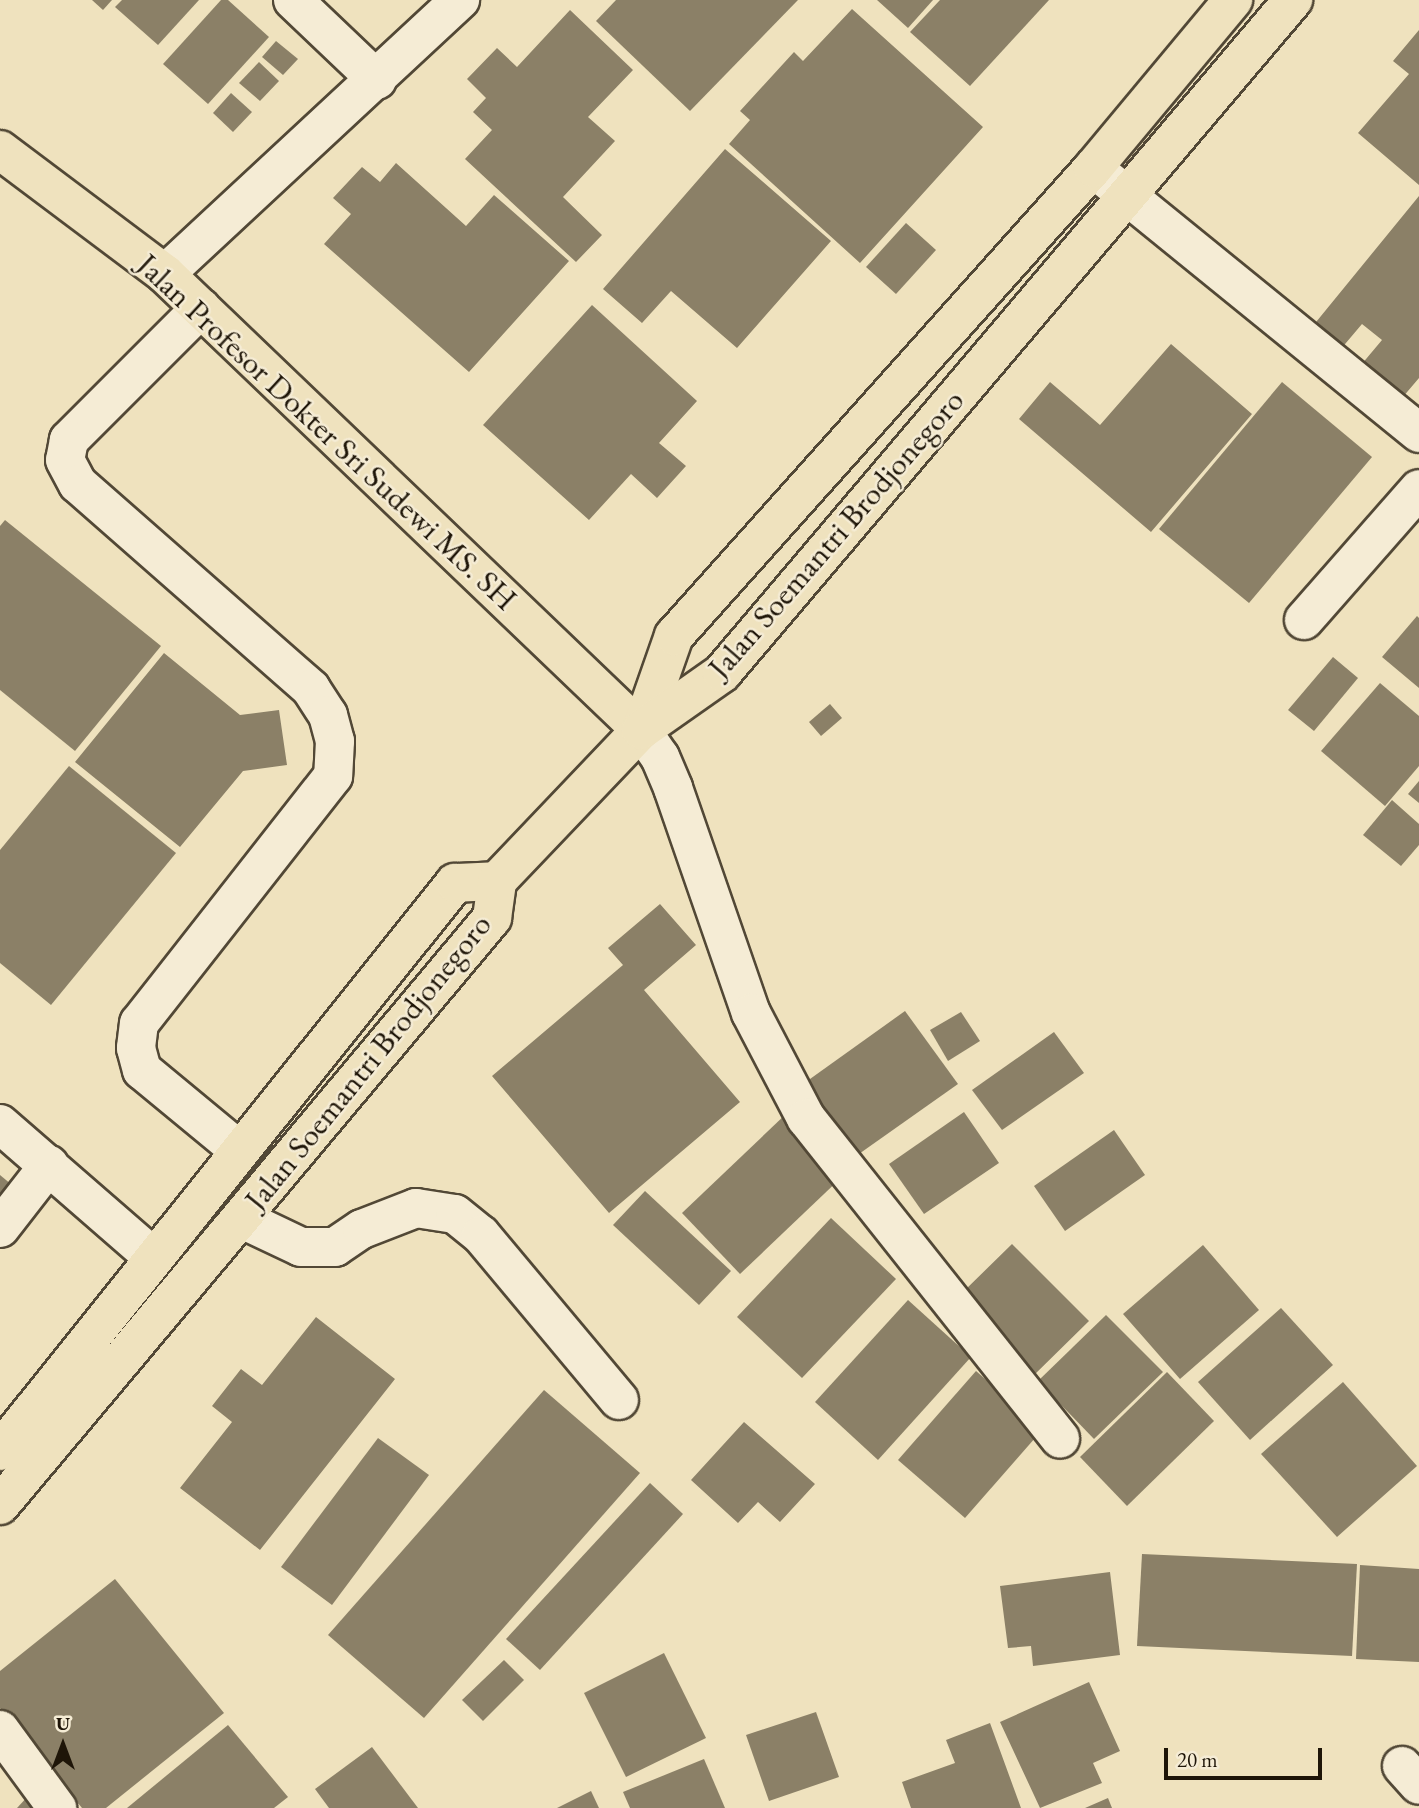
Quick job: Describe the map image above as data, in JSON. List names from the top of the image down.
{
  "streets": {
    "main road": ["Jalan Profesor Dokter Sri Sudewi MS. SH", "Jalan Soemantri Brodjonegoro"]
  },
  "crossings": [
    ["Jalan Profesor Dokter Sri Sudewi MS. SH", "Jalan Soemantri Brodjonegoro"]
  ],
  "scale_bar": "20 m",
  "north": "top"
}
